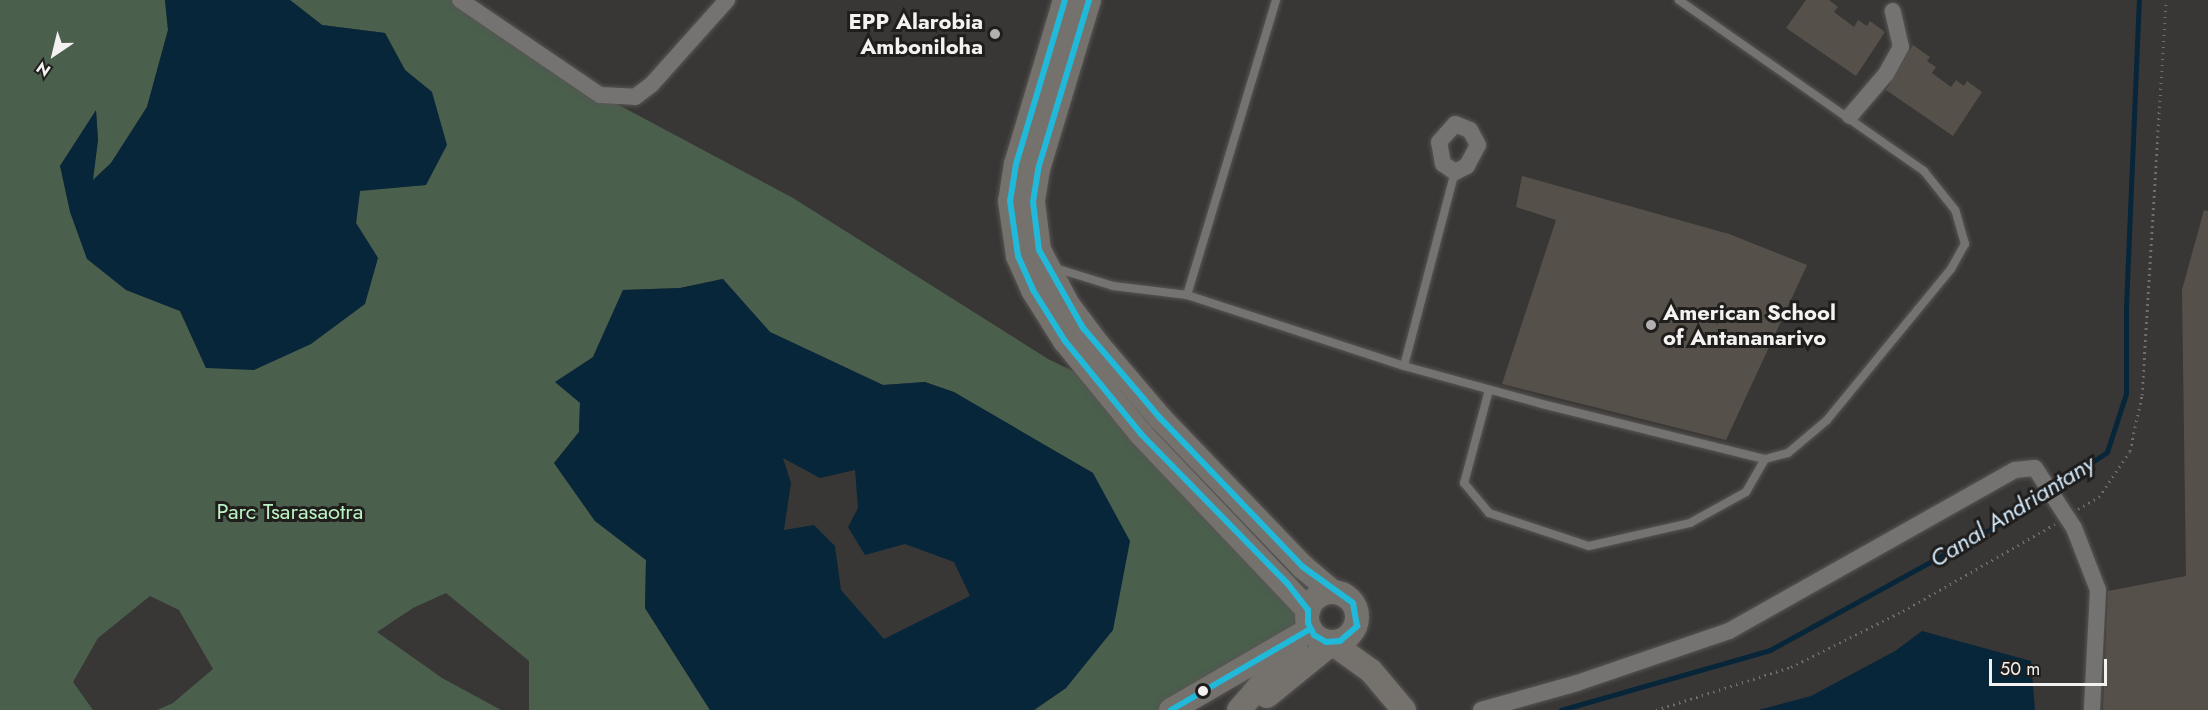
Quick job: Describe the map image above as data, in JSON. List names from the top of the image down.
{
  "water": ["Canal Andriantany"],
  "parks": ["Parc Tsarasaotra"],
  "places": ["EPP Alarobia Amboniloha", "American School of Antananarivo"],
  "scale_bar": "50 m",
  "north": "bottom left"
}
